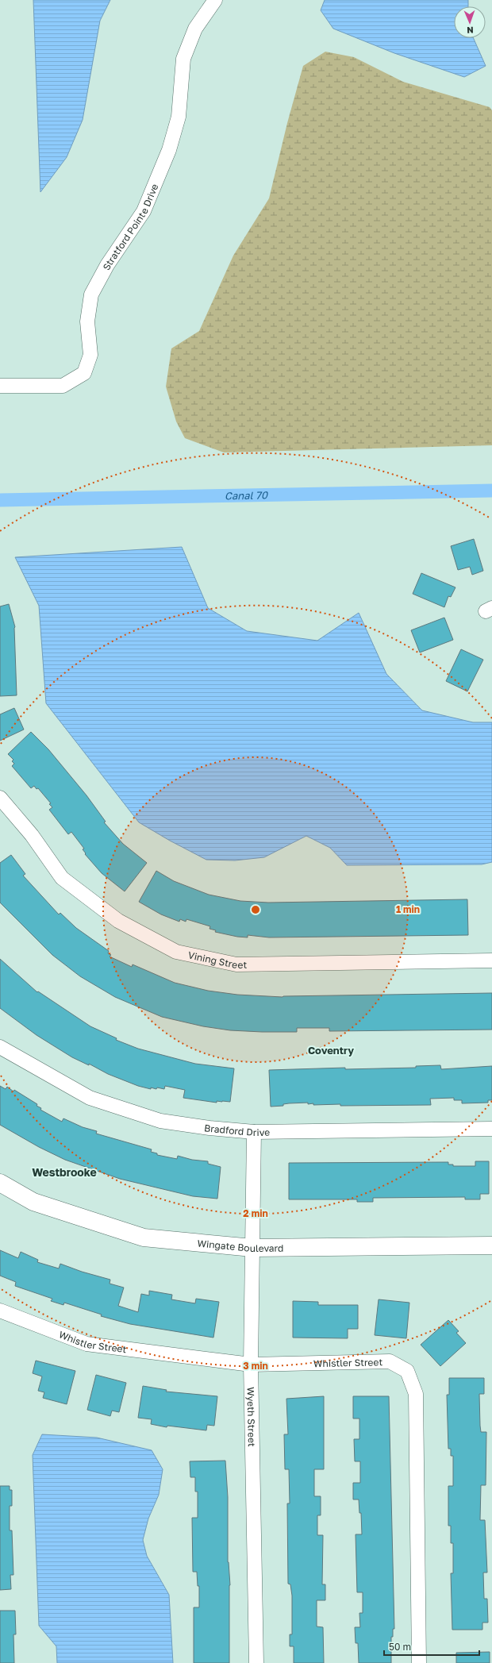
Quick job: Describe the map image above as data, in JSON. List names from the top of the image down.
{
  "streets": {
    "street": [
      "Stratford Pointe Drive",
      "Vining Street",
      "Bradford Drive",
      "Wingate Boulevard",
      "Whistler Street",
      "Wyeth Street"
    ]
  },
  "crossings": [
    ["Bradford Drive", "Wyeth Street"],
    ["Wingate Boulevard", "Wyeth Street"],
    ["Whistler Street", "Wyeth Street"]
  ],
  "districts": ["Coventry", "Westbrooke"],
  "water": ["Canal 70"],
  "scale_bar": "50 m",
  "north": "bottom",
  "rings": ["1 min", "2 min", "3 min"]
}
